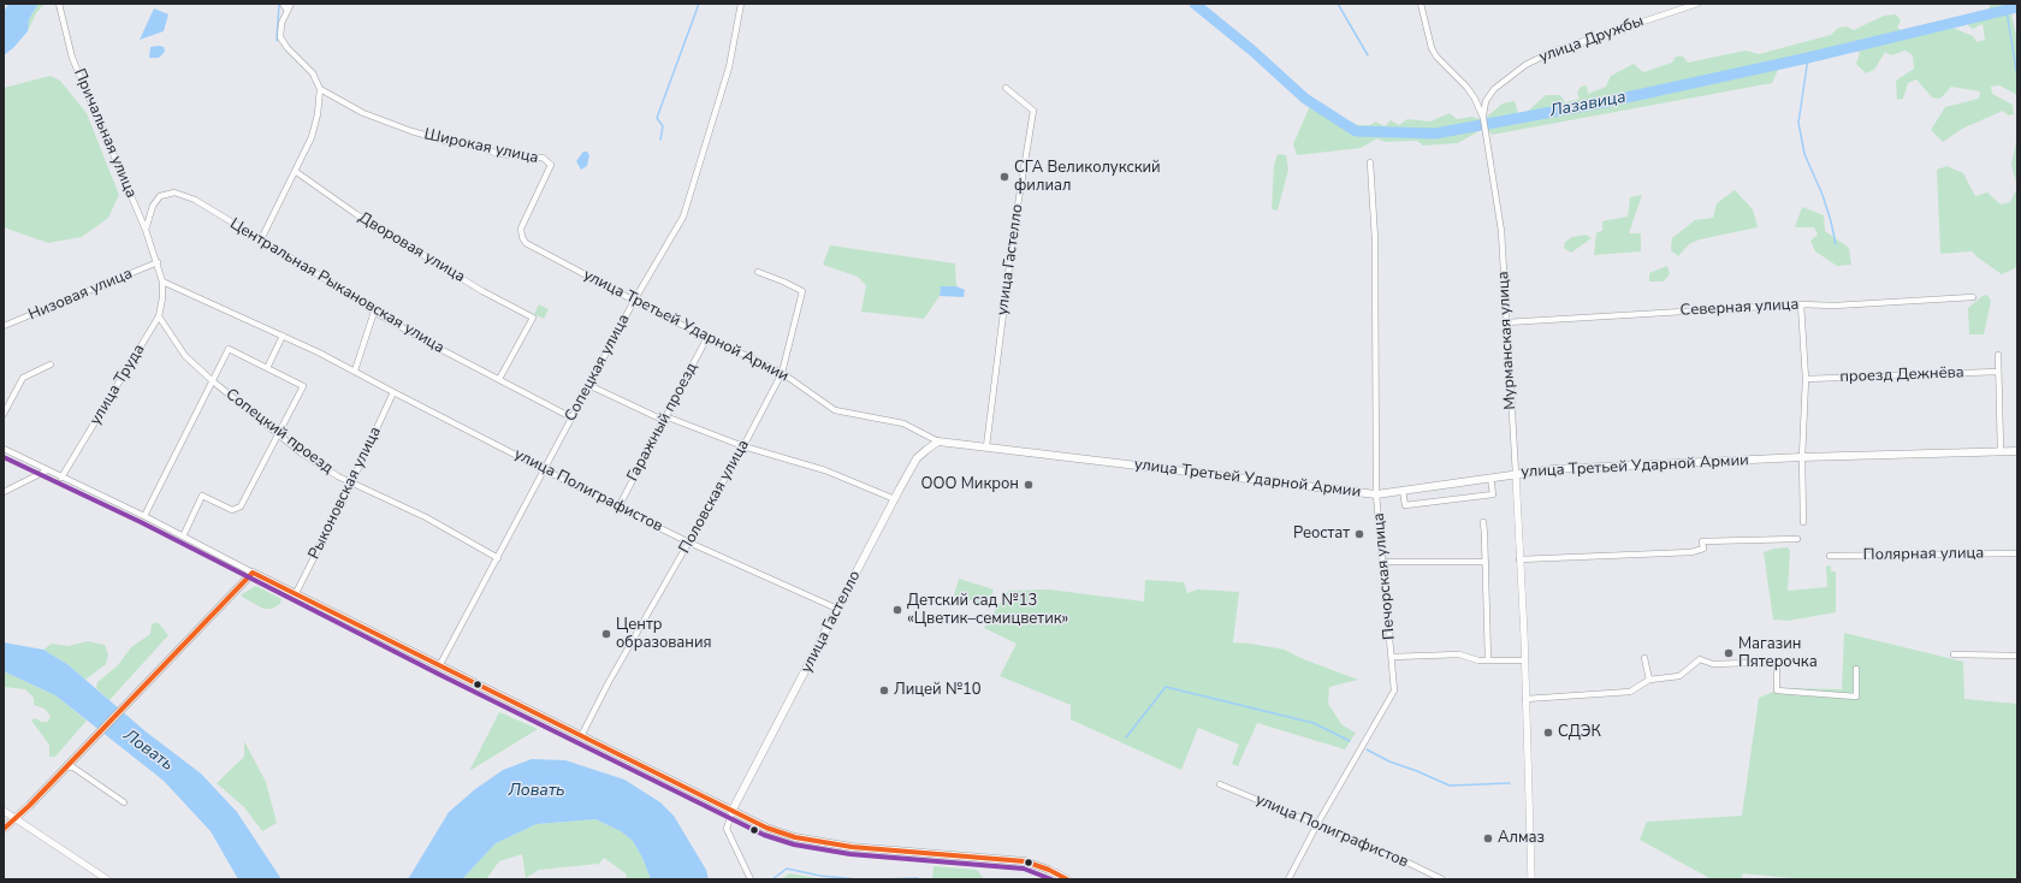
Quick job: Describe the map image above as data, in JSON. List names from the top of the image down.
{
  "streets": {
    "main road": ["улица Гастелло", "улица Третьей Ударной Армии"],
    "street": [
      "улица Дружбы",
      "Причальная улица",
      "Широкая улица",
      "Дворовая улица",
      "Центральная Рыкановская улица",
      "Низовая улица",
      "Северная улица",
      "Мурманская улица",
      "Сопецкая улица",
      "проезд Дежнёва",
      "улица Труда",
      "Гаражный проезд",
      "Сопецкий проезд",
      "улица Полиграфистов",
      "Рыконовская улица",
      "Половская улица",
      "Полярная улица",
      "Печорская улица"
    ]
  },
  "crossings": [
    ["улица Дружбы", "Мурманская улица"],
    ["Причальная улица", "Центральная Рыкановская улица"],
    ["Причальная улица", "Низовая улица"],
    ["Причальная улица", "улица Труда"],
    ["Широкая улица", "улица Третьей Ударной Армии"],
    ["Дворовая улица", "Центральная Рыкановская улица"],
    ["улица Гастелло", "улица Третьей Ударной Армии"],
    ["улица Гастелло", "улица Полиграфистов"],
    ["Центральная Рыкановская улица", "Сопецкая улица"],
    ["Северная улица", "Мурманская улица"],
    ["улица Третьей Ударной Армии", "Мурманская улица"],
    ["улица Третьей Ударной Армии", "Сопецкая улица"],
    ["улица Третьей Ударной Армии", "Гаражный проезд"],
    ["улица Третьей Ударной Армии", "Половская улица"],
    ["улица Третьей Ударной Армии", "Печорская улица"],
    ["Сопецкая улица", "Сопецкий проезд"],
    ["Сопецкая улица", "улица Полиграфистов"],
    ["улица Труда", "Сопецкий проезд"],
    ["Гаражный проезд", "улица Полиграфистов"],
    ["Сопецкий проезд", "Рыконовская улица"],
    ["улица Полиграфистов", "Рыконовская улица"],
    ["улица Полиграфистов", "Половская улица"],
    ["улица Полиграфистов", "Печорская улица"]
  ],
  "water": ["Лазавица", "Ловать"],
  "places": [
    "СГА Великолукский филиал",
    "ООО Микрон",
    "Реостат",
    "Детский сад №13 «Цветик–семицветик»",
    "Центр образования",
    "Магазин Пятерочка",
    "Лицей №10",
    "СДЭК",
    "Алмаз"
  ]
}
